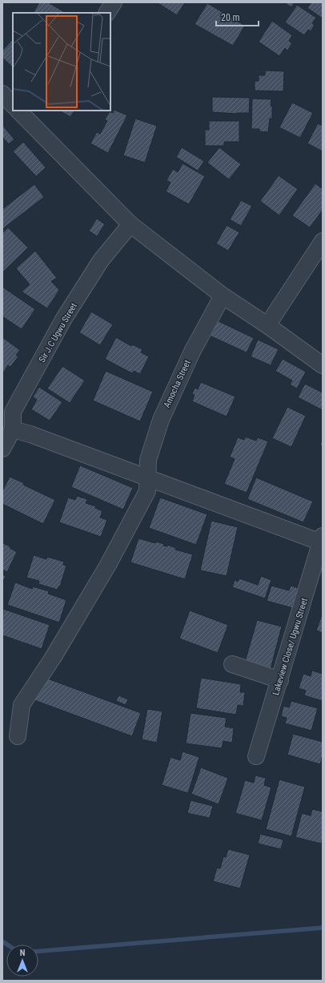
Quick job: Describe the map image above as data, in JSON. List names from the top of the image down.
{
  "streets": {
    "street": ["Sir J.C Ugwu Street", "Amocha Street", "Lakeview Close/ Ugwu Street"]
  },
  "scale_bar": "20 m",
  "north": "top"
}
